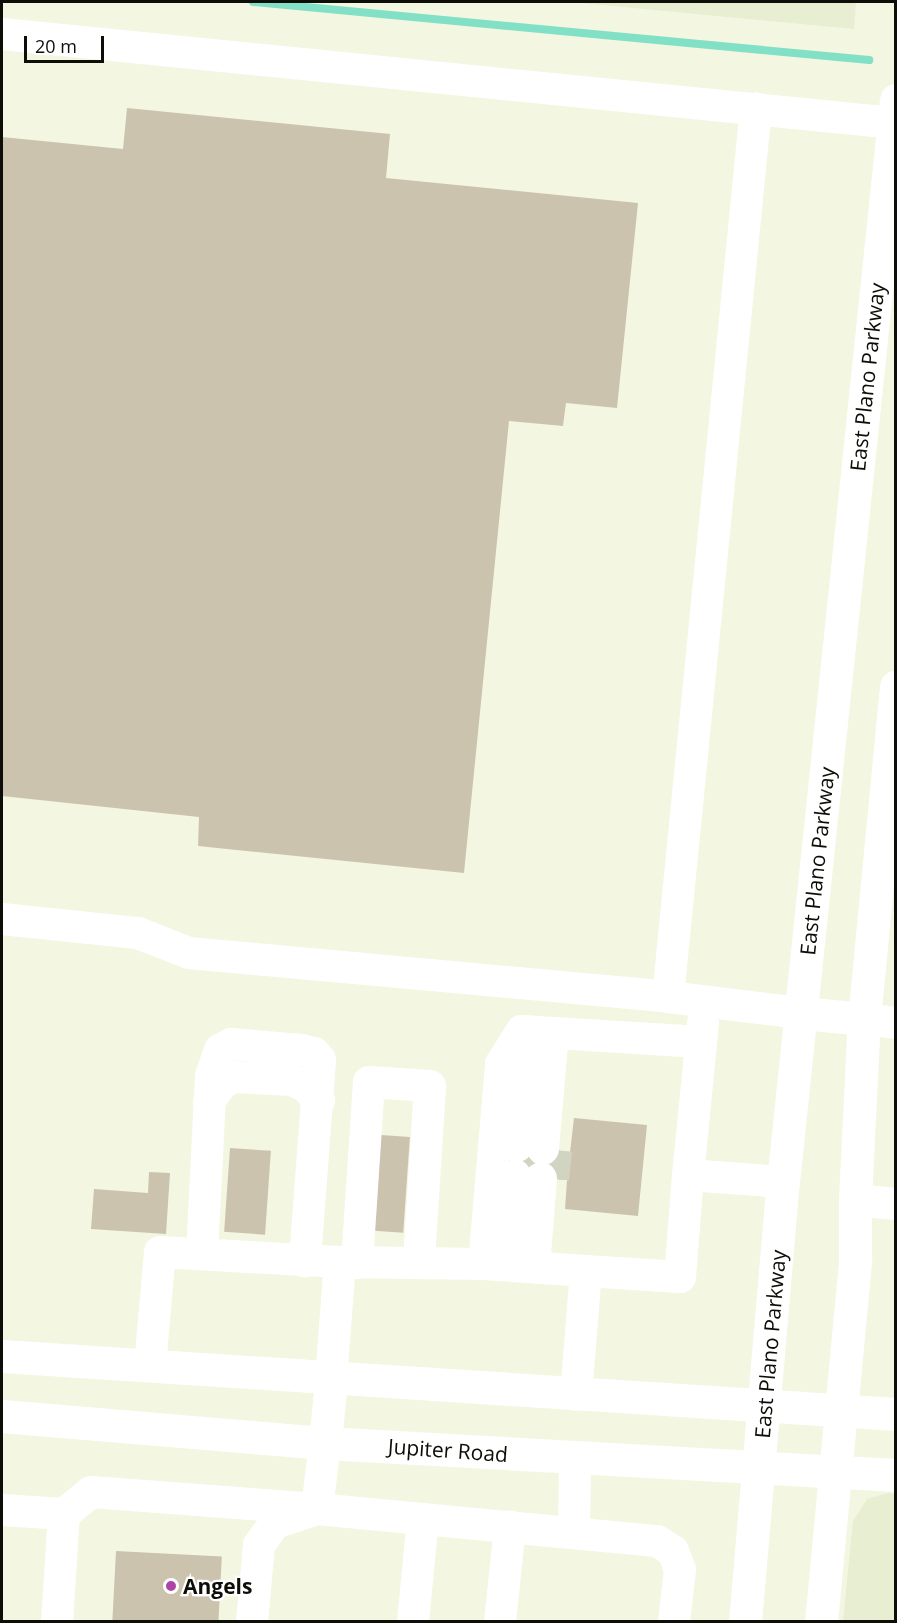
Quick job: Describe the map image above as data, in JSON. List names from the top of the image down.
{
  "streets": {
    "main road": ["East Plano Parkway", "Jupiter Road"]
  },
  "crossings": [
    ["East Plano Parkway", "Jupiter Road"]
  ],
  "places": ["Angels"],
  "scale_bar": "20 m"
}
